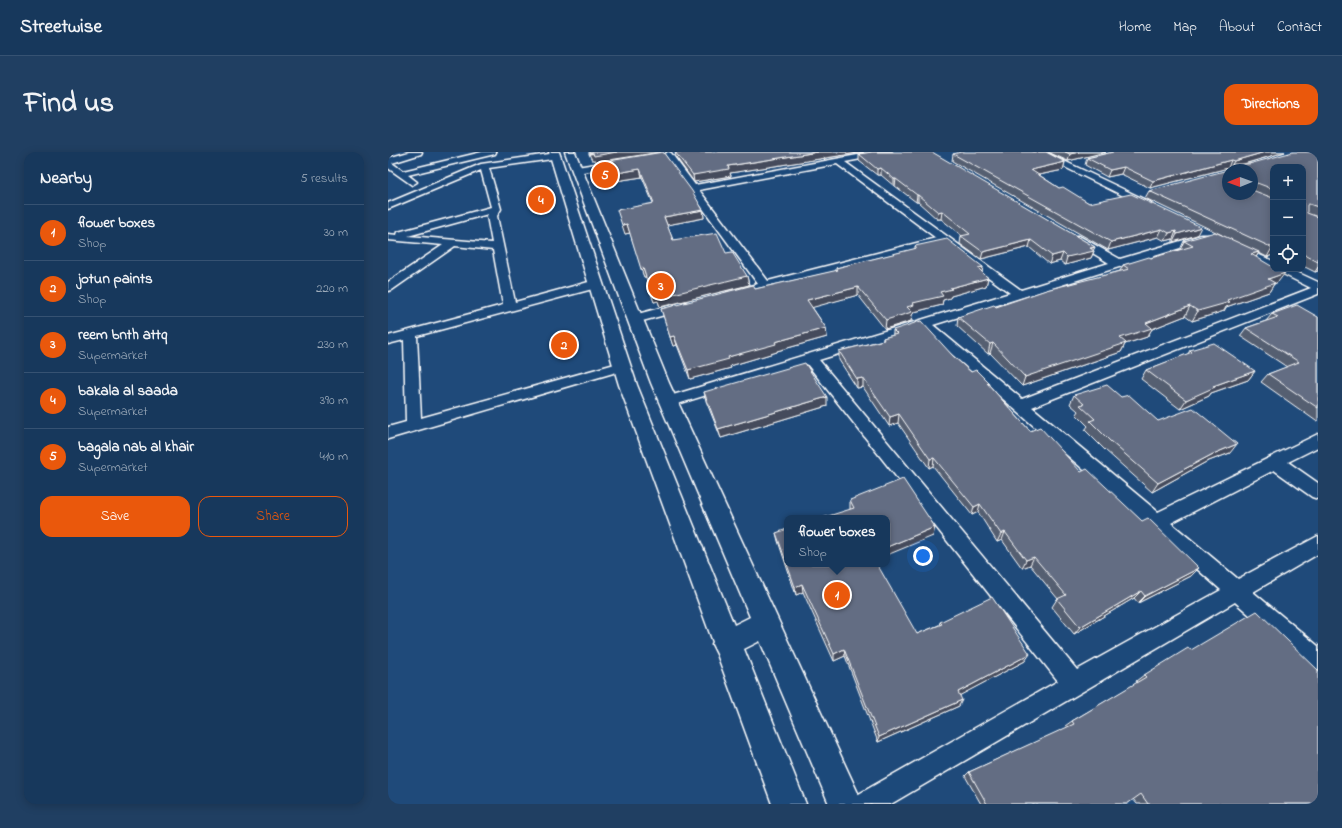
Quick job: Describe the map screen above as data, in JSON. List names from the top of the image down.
{
  "north": "left",
  "page": {
    "header": "Streetwise",
    "nav": [
      "Home",
      "Map",
      "About",
      "Contact"
    ],
    "title": "Find us",
    "buttons": [
      "Directions",
      ["Save", "Share"]
    ],
    "heading": ["Nearby", "5 results"],
    "pins": [
      "5",
      "4",
      "3",
      "2",
      "1"
    ],
    "map_buttons": ["+", "−"],
    "list": [
      {
        "mark": "1",
        "name": "flower boxes",
        "note": "Shop",
        "value": "30 m"
      },
      {
        "mark": "2",
        "name": "jotun paints",
        "note": "Shop",
        "value": "220 m"
      },
      {
        "mark": "3",
        "name": "reem bnth attq",
        "note": "Supermarket",
        "value": "230 m"
      },
      {
        "mark": "4",
        "name": "bakala al saada",
        "note": "Supermarket",
        "value": "390 m"
      },
      {
        "mark": "5",
        "name": "bagala nab al khair",
        "note": "Supermarket",
        "value": "410 m"
      }
    ],
    "popup": ["flower boxes", "Shop"]
  }
}
